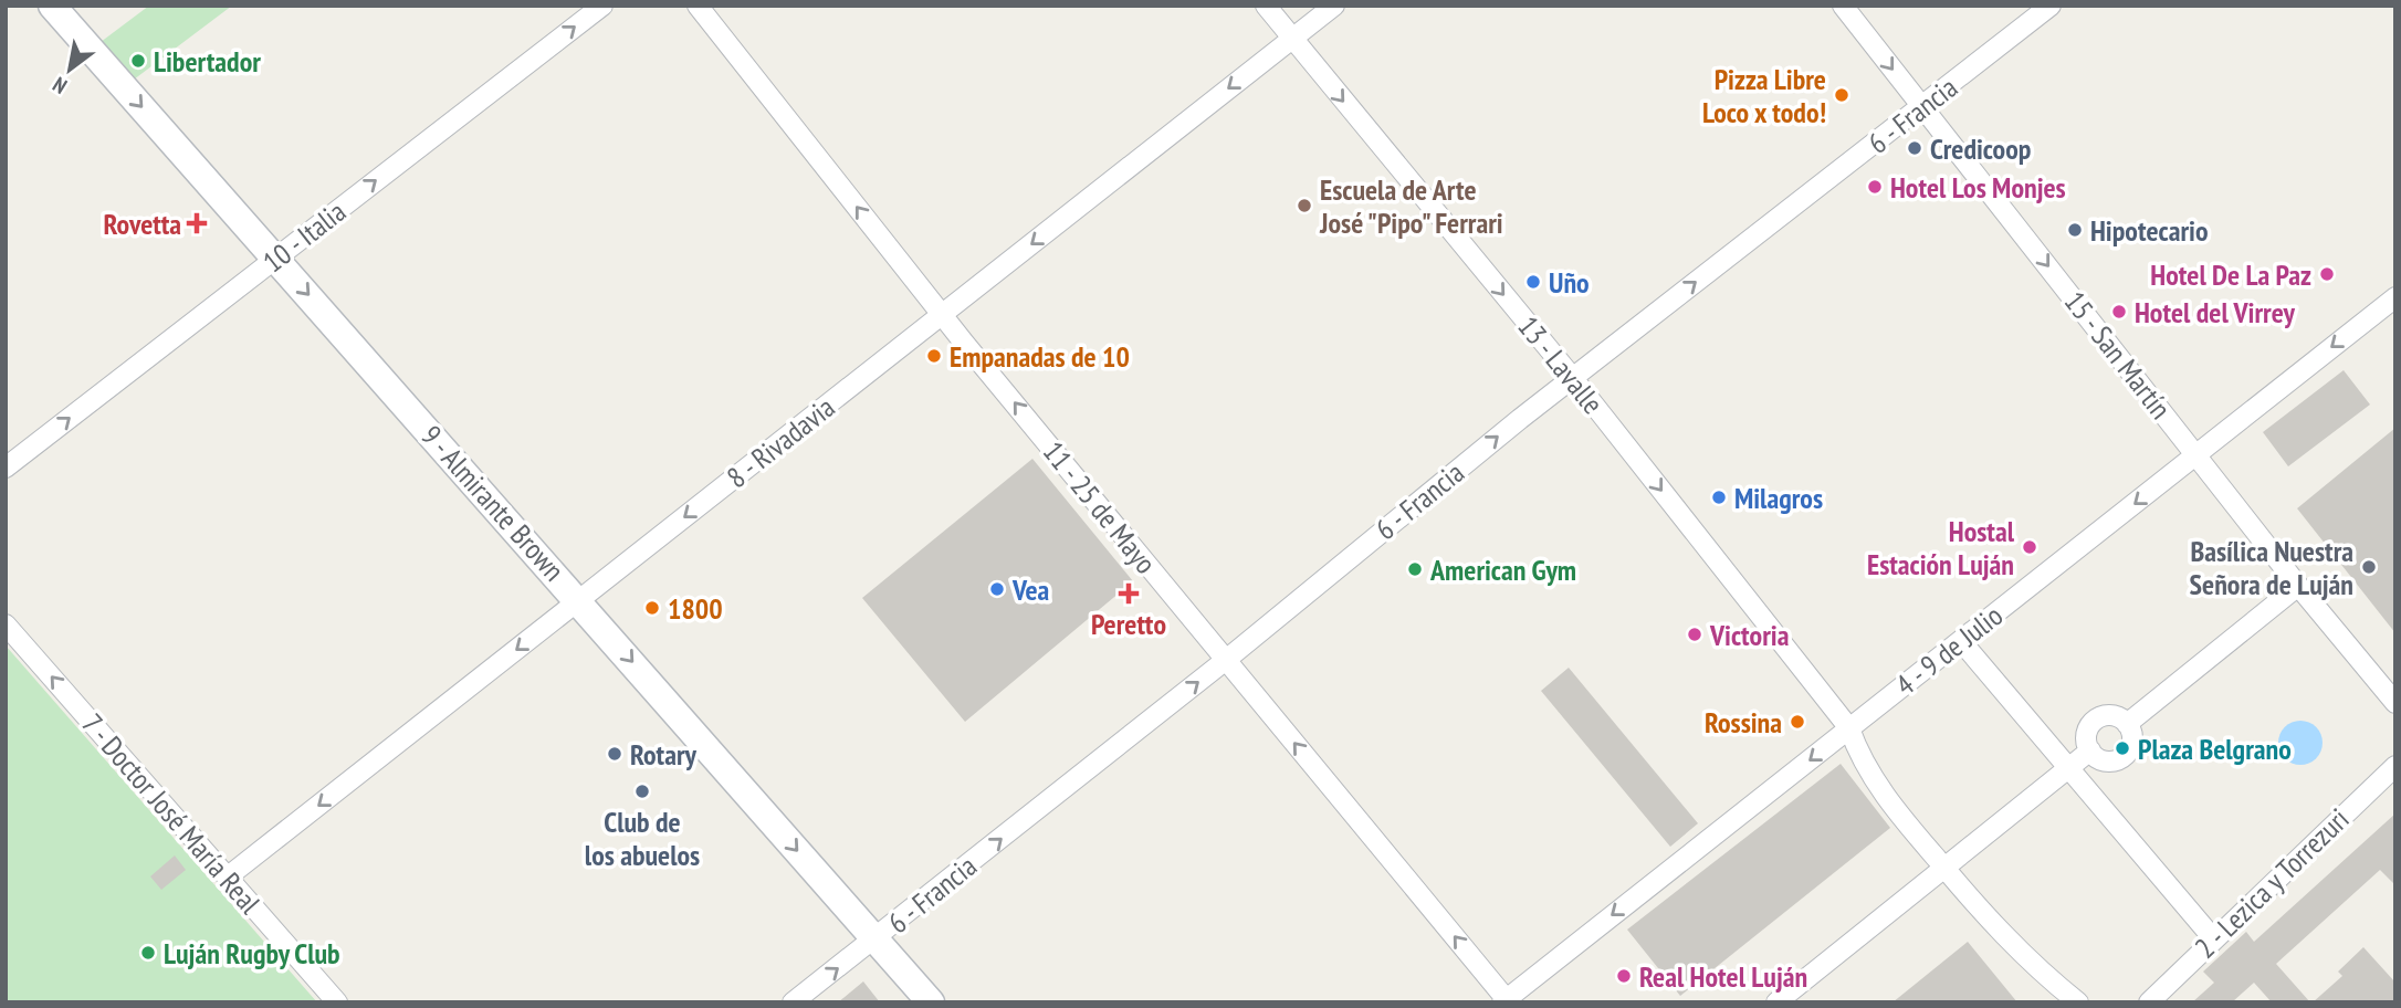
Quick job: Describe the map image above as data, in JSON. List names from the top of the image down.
{
  "streets": {
    "street": [
      "6 - Francia",
      "10 - Italia",
      "15 - San Martín",
      "13 - Lavalle",
      "8 - Rivadavia",
      "9 - Almirante Brown",
      "11 - 25 de Mayo",
      "4 - 9 de Julio",
      "7 - Doctor José María Real",
      "2 - Lezica y Torrezuri"
    ]
  },
  "crossings": [
    ["6 - Francia", "15 - San Martín"],
    ["6 - Francia", "13 - Lavalle"],
    ["6 - Francia", "9 - Almirante Brown"],
    ["6 - Francia", "11 - 25 de Mayo"],
    ["10 - Italia", "9 - Almirante Brown"],
    ["15 - San Martín", "4 - 9 de Julio"],
    ["13 - Lavalle", "8 - Rivadavia"],
    ["13 - Lavalle", "4 - 9 de Julio"],
    ["8 - Rivadavia", "9 - Almirante Brown"],
    ["8 - Rivadavia", "11 - 25 de Mayo"],
    ["8 - Rivadavia", "7 - Doctor José María Real"],
    ["11 - 25 de Mayo", "4 - 9 de Julio"]
  ],
  "one_way": [
    "6 - Francia",
    "10 - Italia",
    "15 - San Martín",
    "13 - Lavalle",
    "8 - Rivadavia",
    "9 - Almirante Brown",
    "11 - 25 de Mayo",
    "7 - Doctor José María Real"
  ],
  "places": {
    "other": [
      "Libertador",
      "Pizza Libre Loco x todo!",
      "Credicoop",
      "Hotel Los Monjes",
      "Escuela de Arte José \"Pipo\" Ferrari",
      "Hipotecario",
      "Hotel De La Paz",
      "Uño",
      "Hotel del Virrey",
      "Empanadas de 10",
      "Milagros",
      "Hostal Estación Luján",
      "Basílica Nuestra Señora de Luján",
      "American Gym",
      "Vea",
      "1800",
      "Victoria",
      "Rossina",
      "Plaza Belgrano",
      "Rotary",
      "Club de los abuelos",
      "Luján Rugby Club",
      "Real Hotel Luján"
    ],
    "health": ["Rovetta", "Peretto"]
  },
  "north": "bottom left"
}
